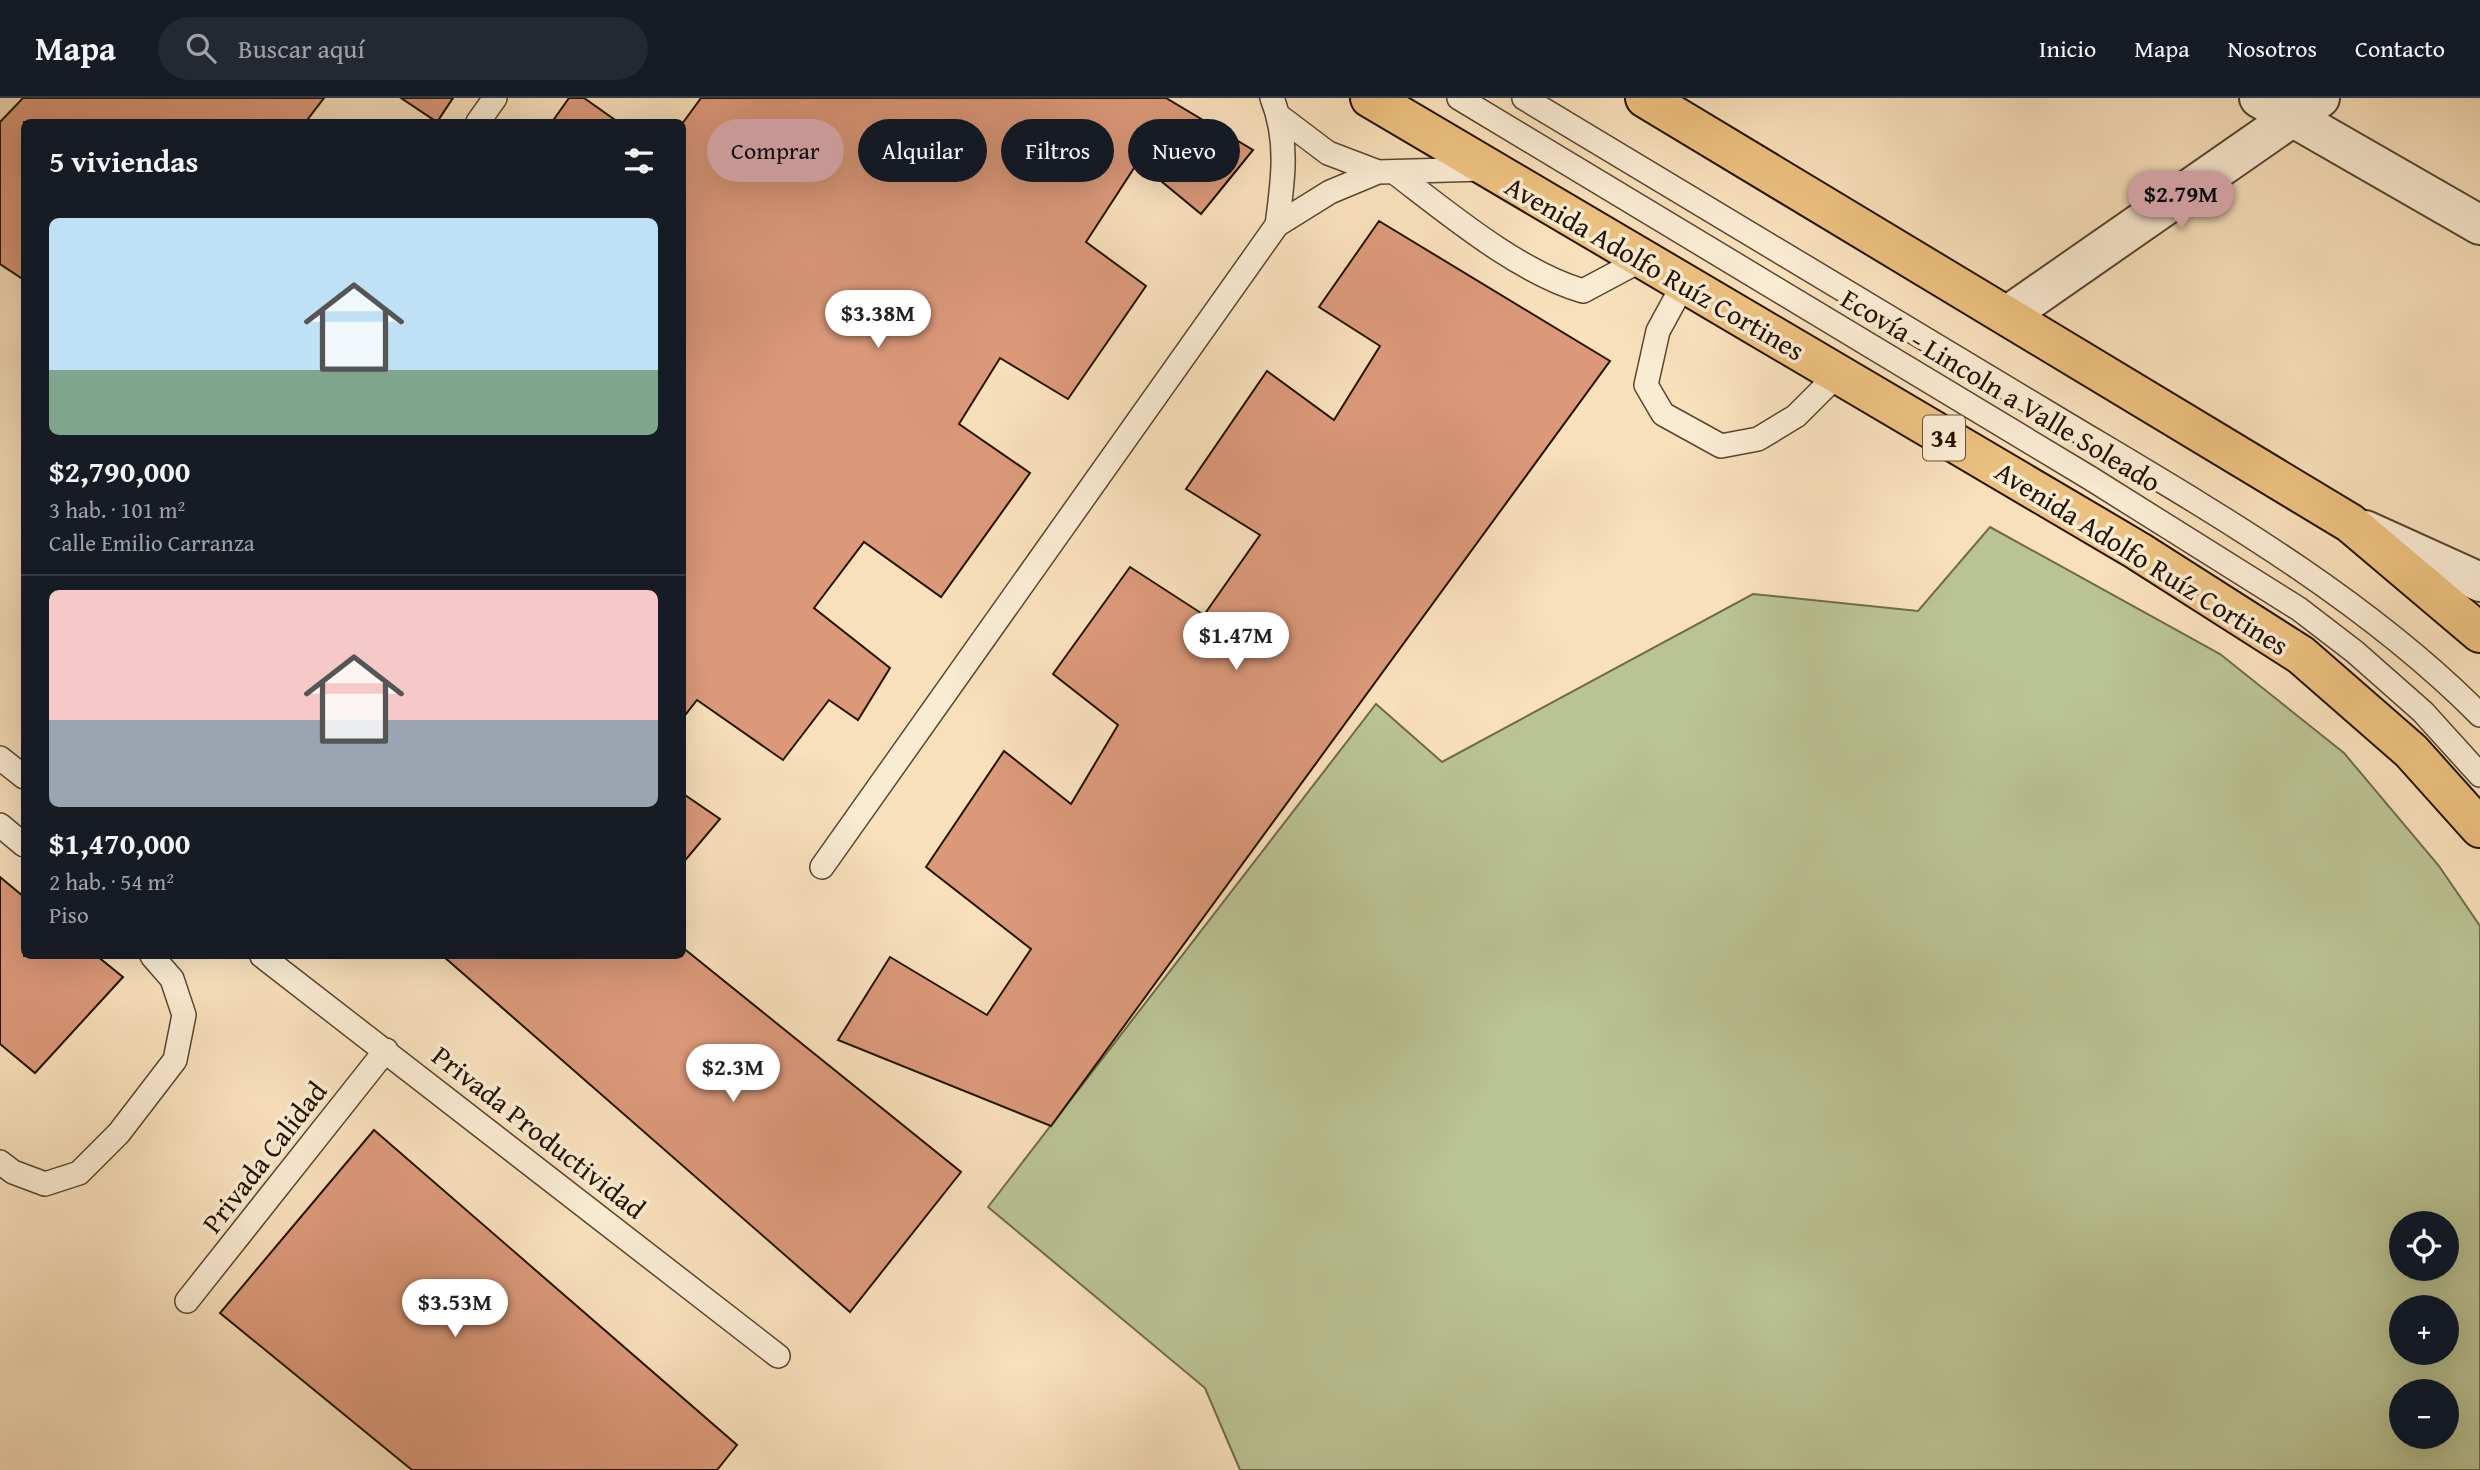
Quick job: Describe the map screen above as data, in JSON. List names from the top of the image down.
{
  "streets": {
    "main road": ["Avenida Adolfo Ruíz Cortines", "34"],
    "lane": ["Ecovía - Lincoln a Valle Soleado", "Privada Productividad", "Privada Calidad"]
  },
  "crossings": [
    ["Privada Productividad", "Privada Calidad"]
  ],
  "page": {
    "header": "Mapa",
    "search": "Buscar aquí",
    "nav": [
      "Inicio",
      "Mapa",
      "Nosotros",
      "Contacto"
    ],
    "chip": [
      "Comprar",
      "Alquilar",
      "Filtros",
      "Nuevo"
    ],
    "heading": "5 viviendas",
    "price": [
      "$2.79M",
      "$3.38M",
      "$1.47M",
      "$2.3M",
      "$3.53M"
    ],
    "list": [
      {
        "name": "$2,790,000",
        "note": "3 hab. · 101 m² · Calle Emilio Carranza"
      },
      {
        "name": "$1,470,000",
        "note": "2 hab. · 54 m² · Piso"
      }
    ],
    "map_buttons": ["+", "−"]
  }
}
